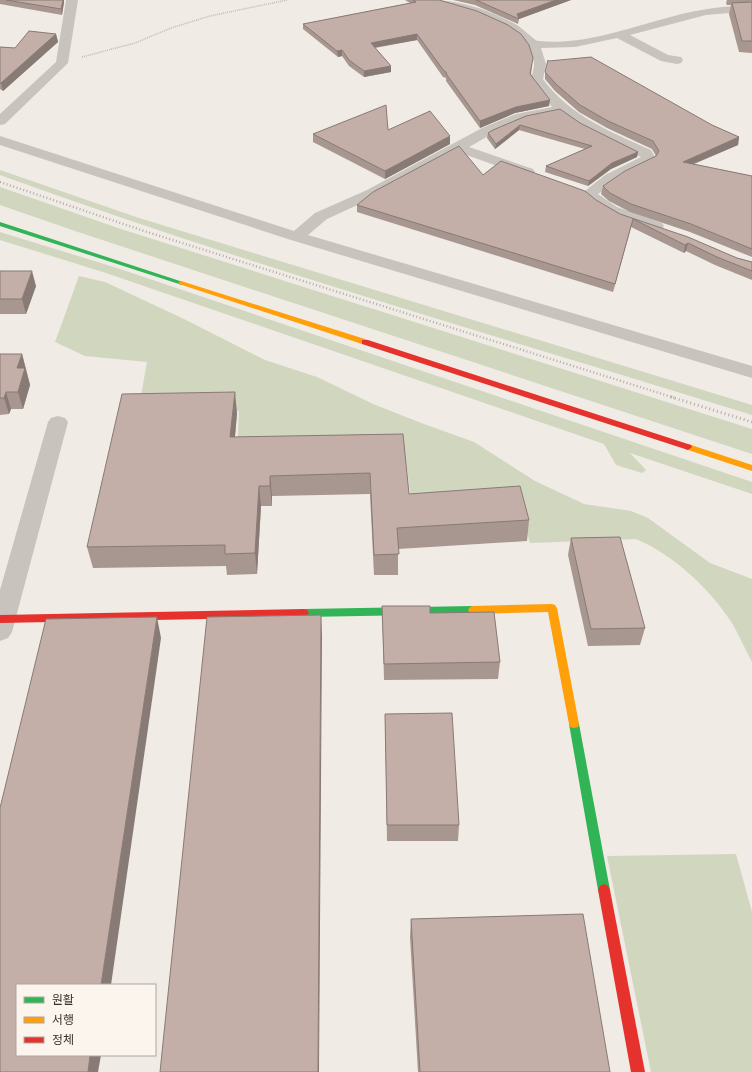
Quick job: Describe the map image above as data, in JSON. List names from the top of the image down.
{
  "legend": ["원활", "서행", "정체"]
}
